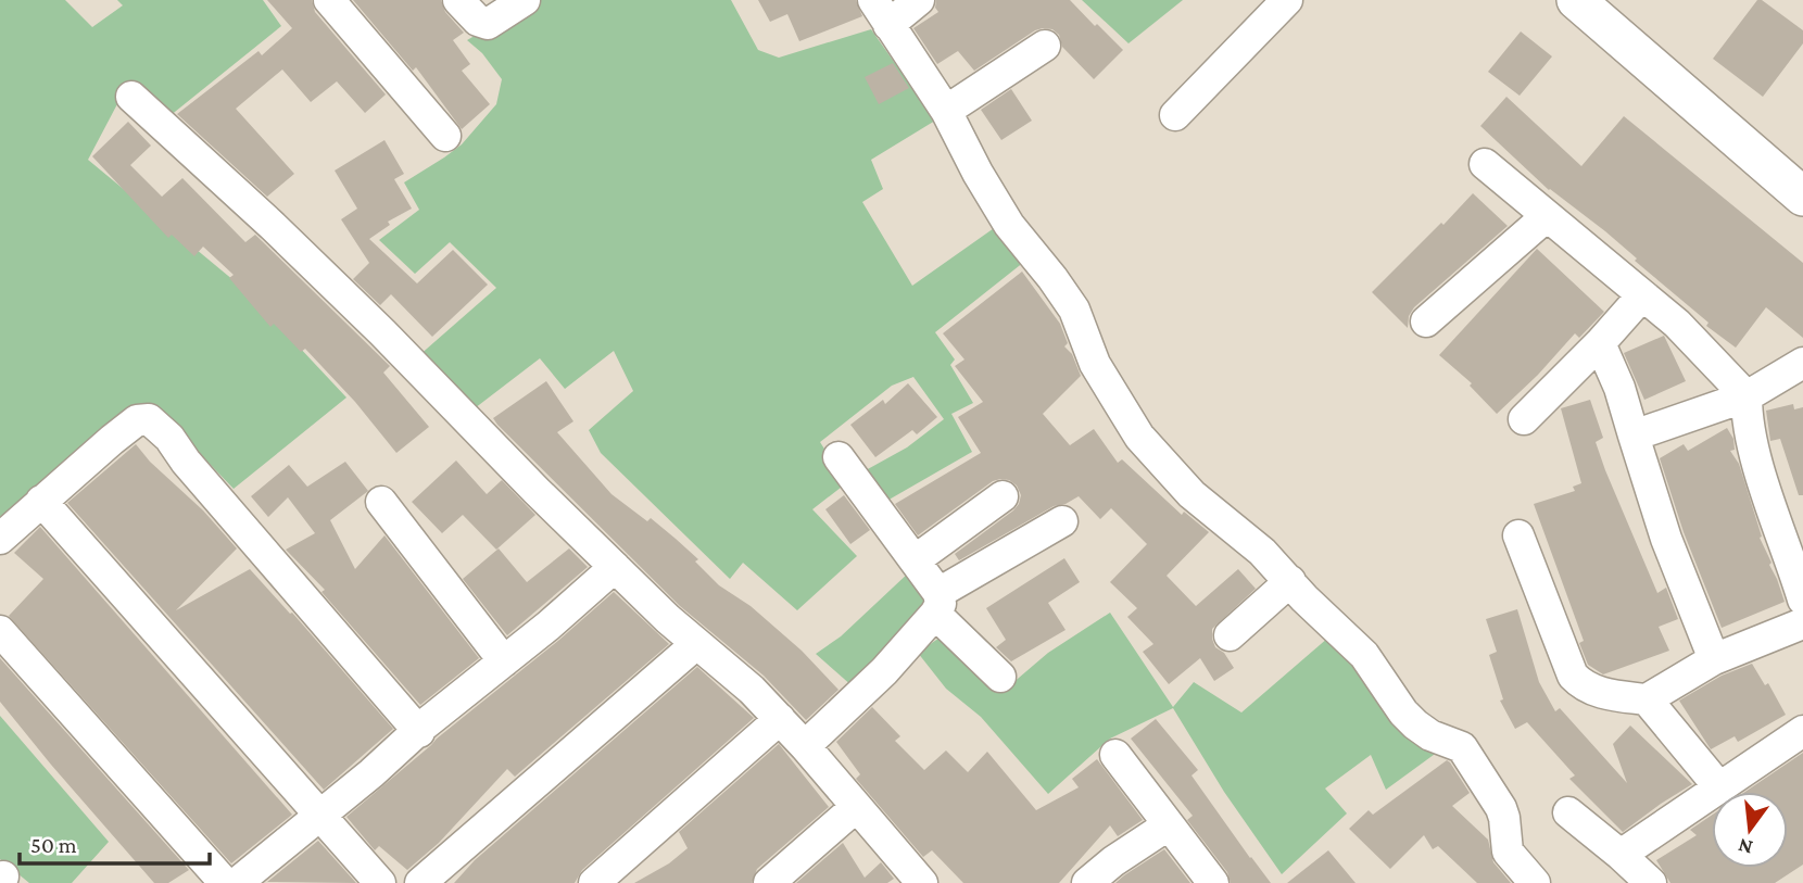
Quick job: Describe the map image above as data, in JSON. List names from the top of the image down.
{
  "scale_bar": "50 m",
  "north": "bottom"
}
